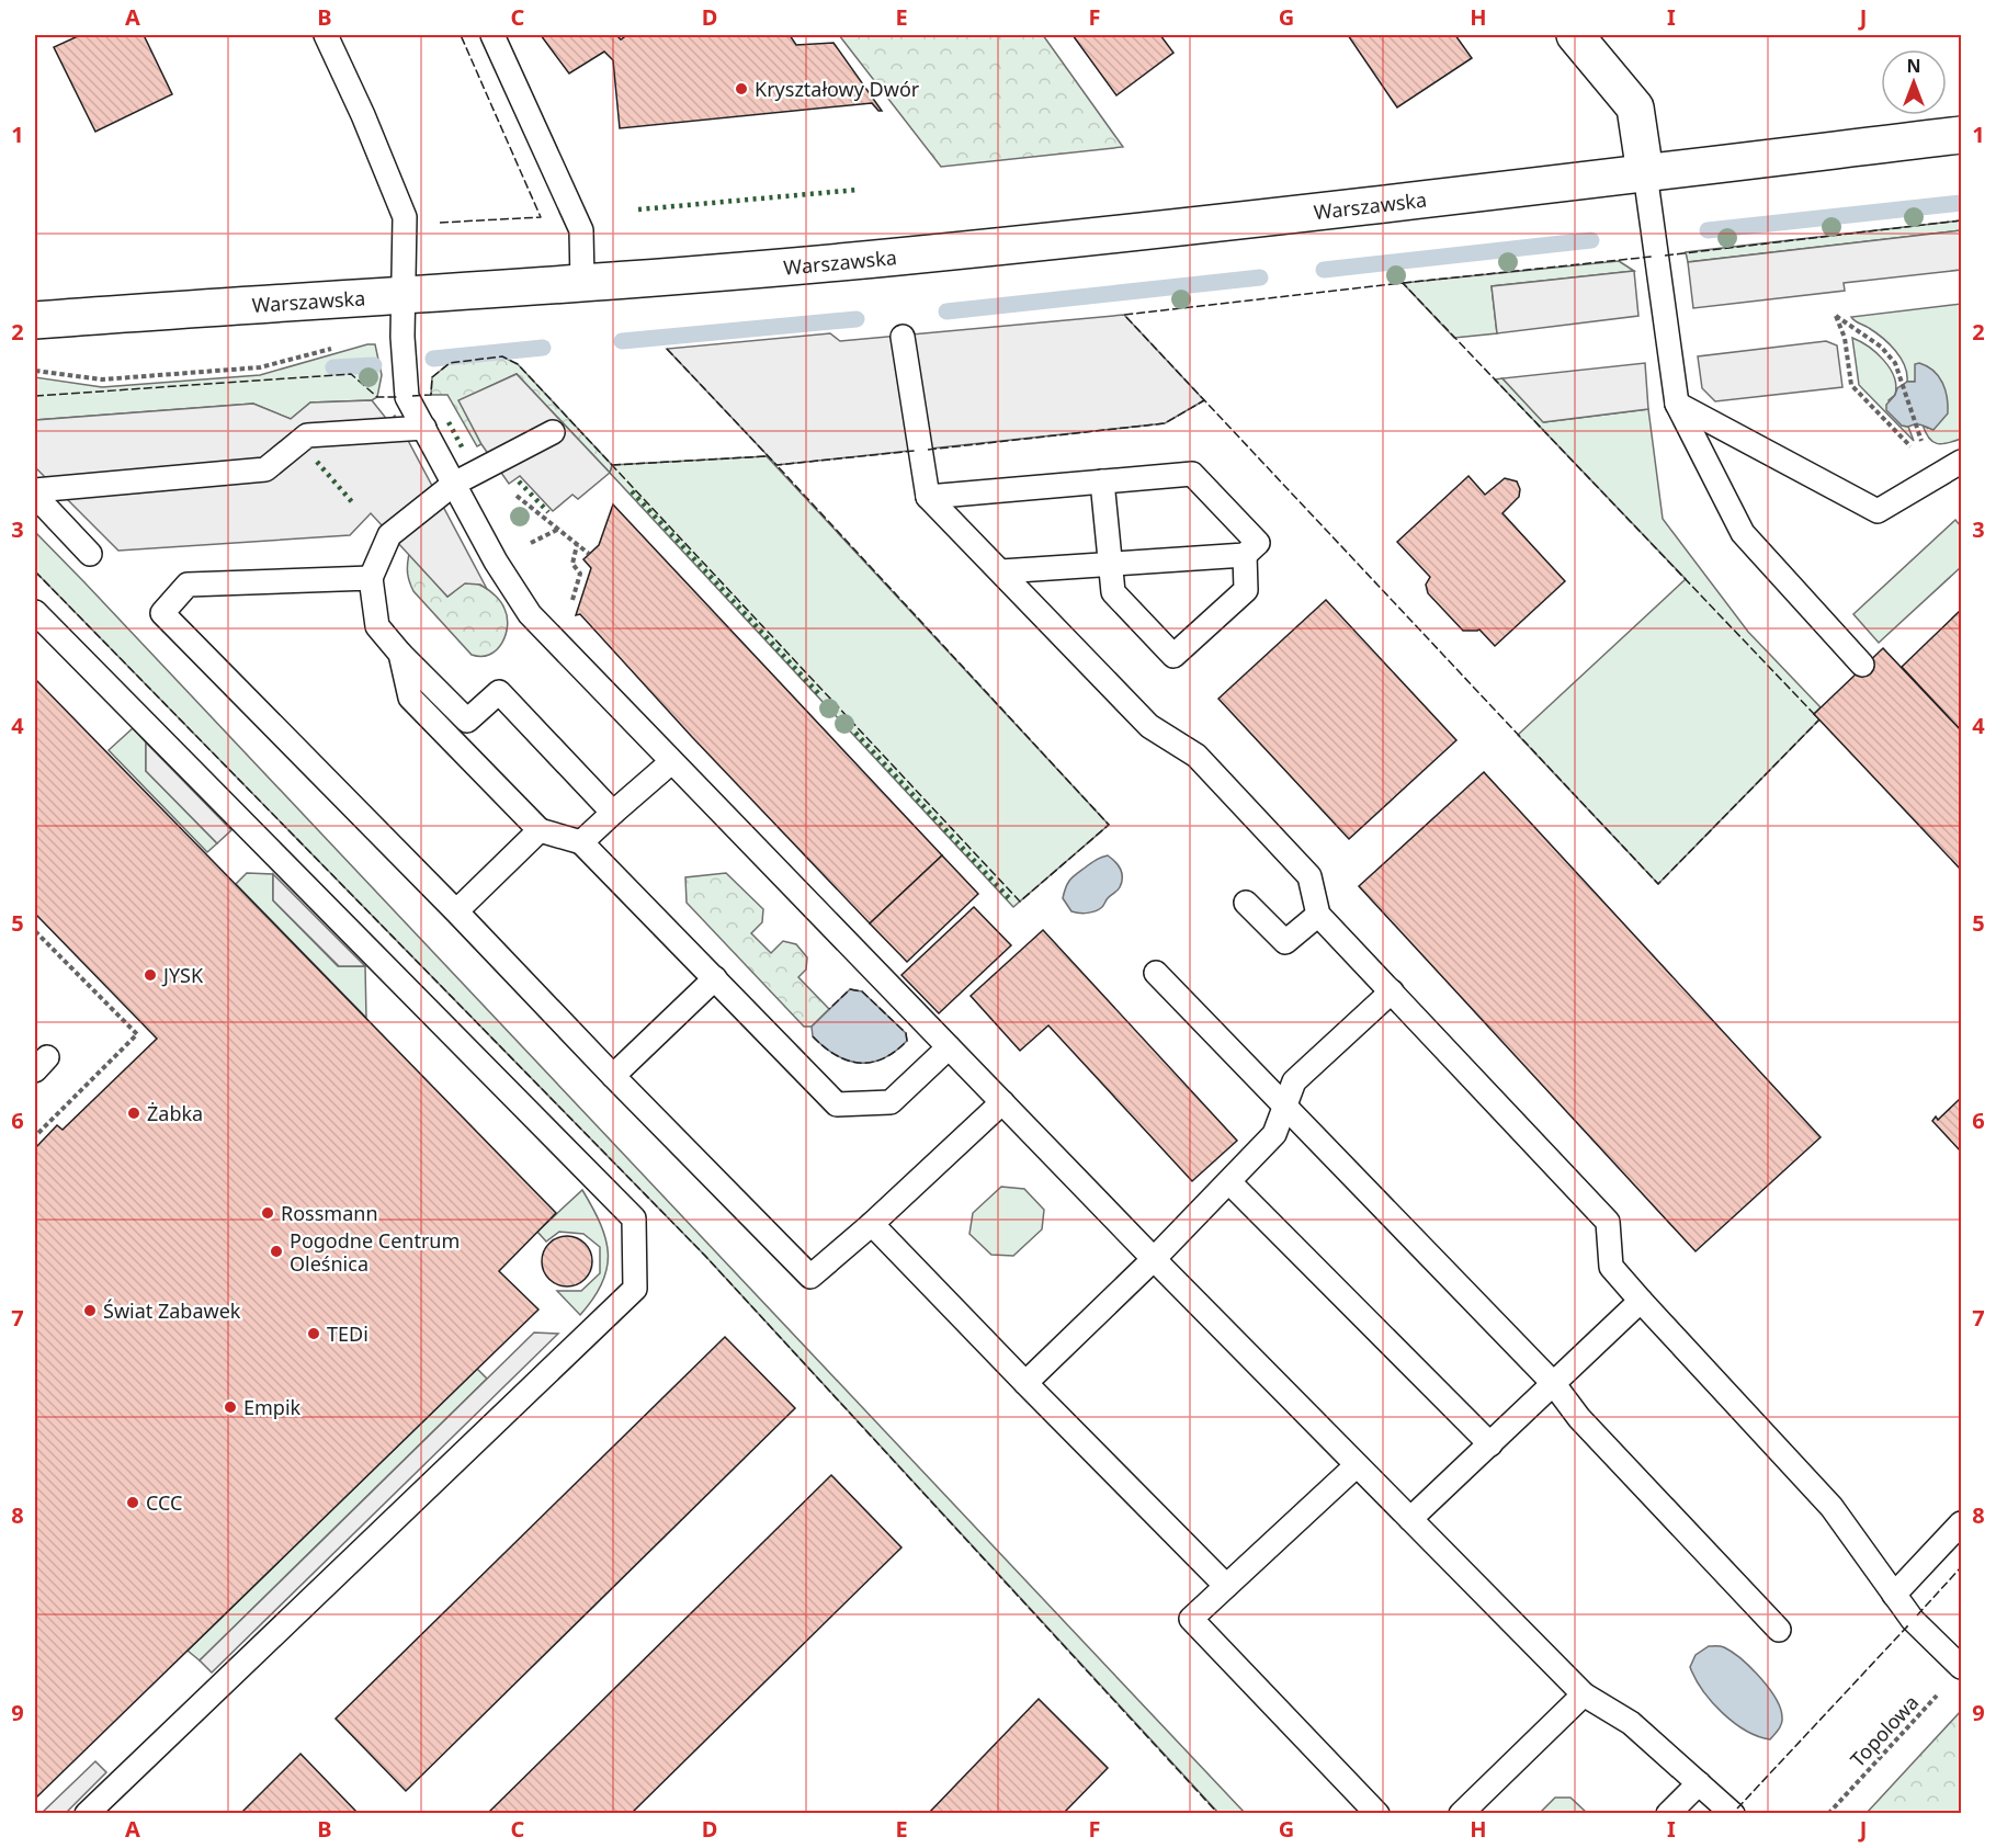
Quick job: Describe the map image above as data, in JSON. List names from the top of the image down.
{
  "streets": {
    "main road": ["Warszawska"],
    "path": ["Topolowa"]
  },
  "places": [
    "Kryształowy Dwór",
    "JYSK",
    "Żabka",
    "Rossmann",
    "Pogodne Centrum Oleśnica",
    "Świat Zabawek",
    "TEDi",
    "Empik",
    "CCC"
  ],
  "north": "top",
  "grid": {
    "columns": [
      "A",
      "B",
      "C",
      "D",
      "E",
      "F",
      "G",
      "H",
      "I",
      "J"
    ],
    "rows": [
      "1",
      "2",
      "3",
      "4",
      "5",
      "6",
      "7",
      "8",
      "9"
    ]
  }
}
